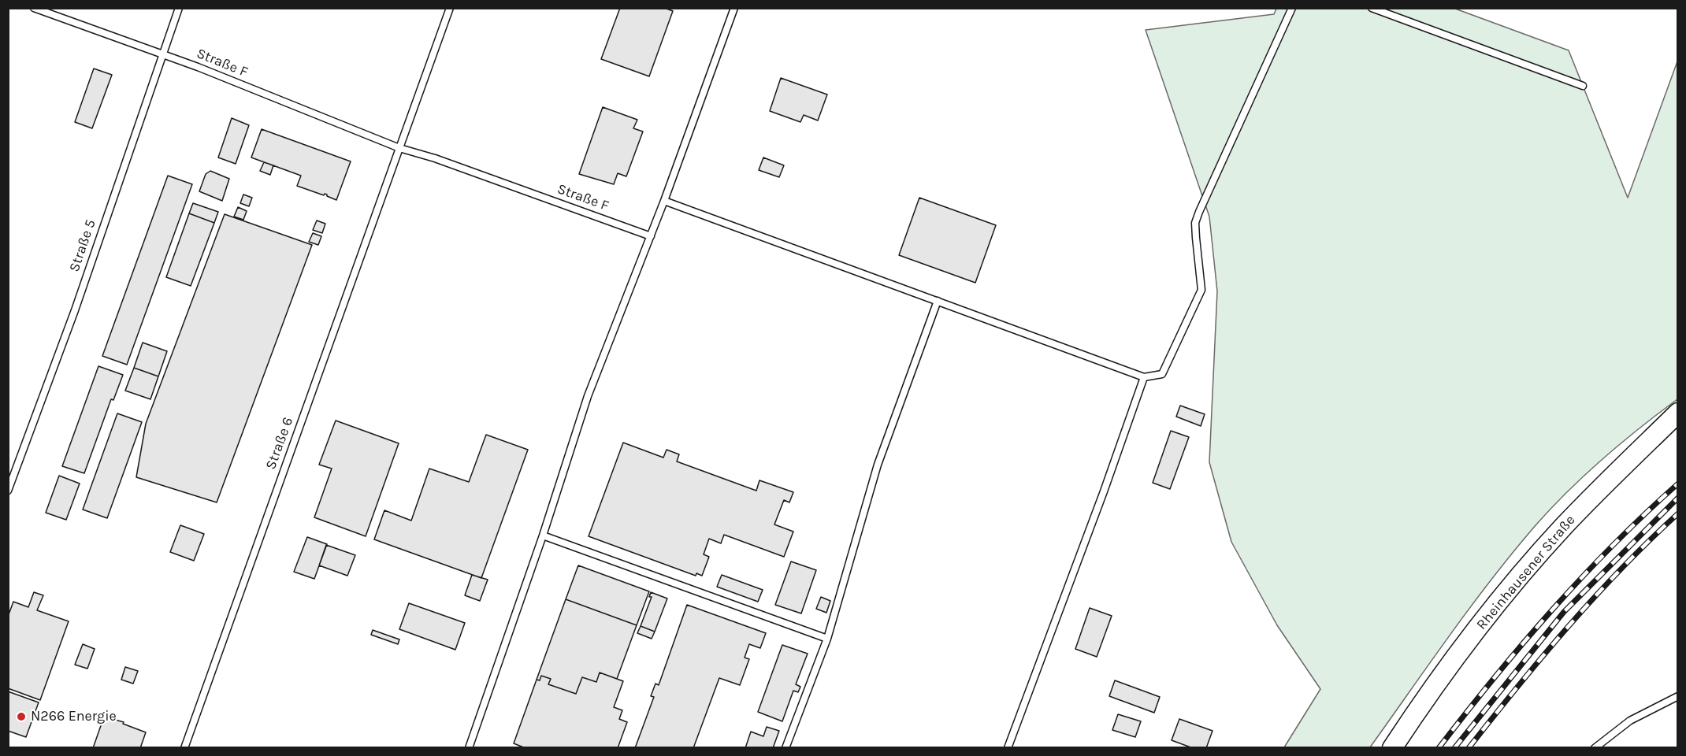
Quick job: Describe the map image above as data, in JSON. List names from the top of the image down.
{
  "streets": {
    "street": ["Rheinhausener Straße"],
    "lane": ["Straße F", "Straße 5", "Straße 6"]
  },
  "crossings": [
    ["Straße F", "Straße 5"],
    ["Straße F", "Straße 6"]
  ],
  "places": ["N266 Energie"]
}
